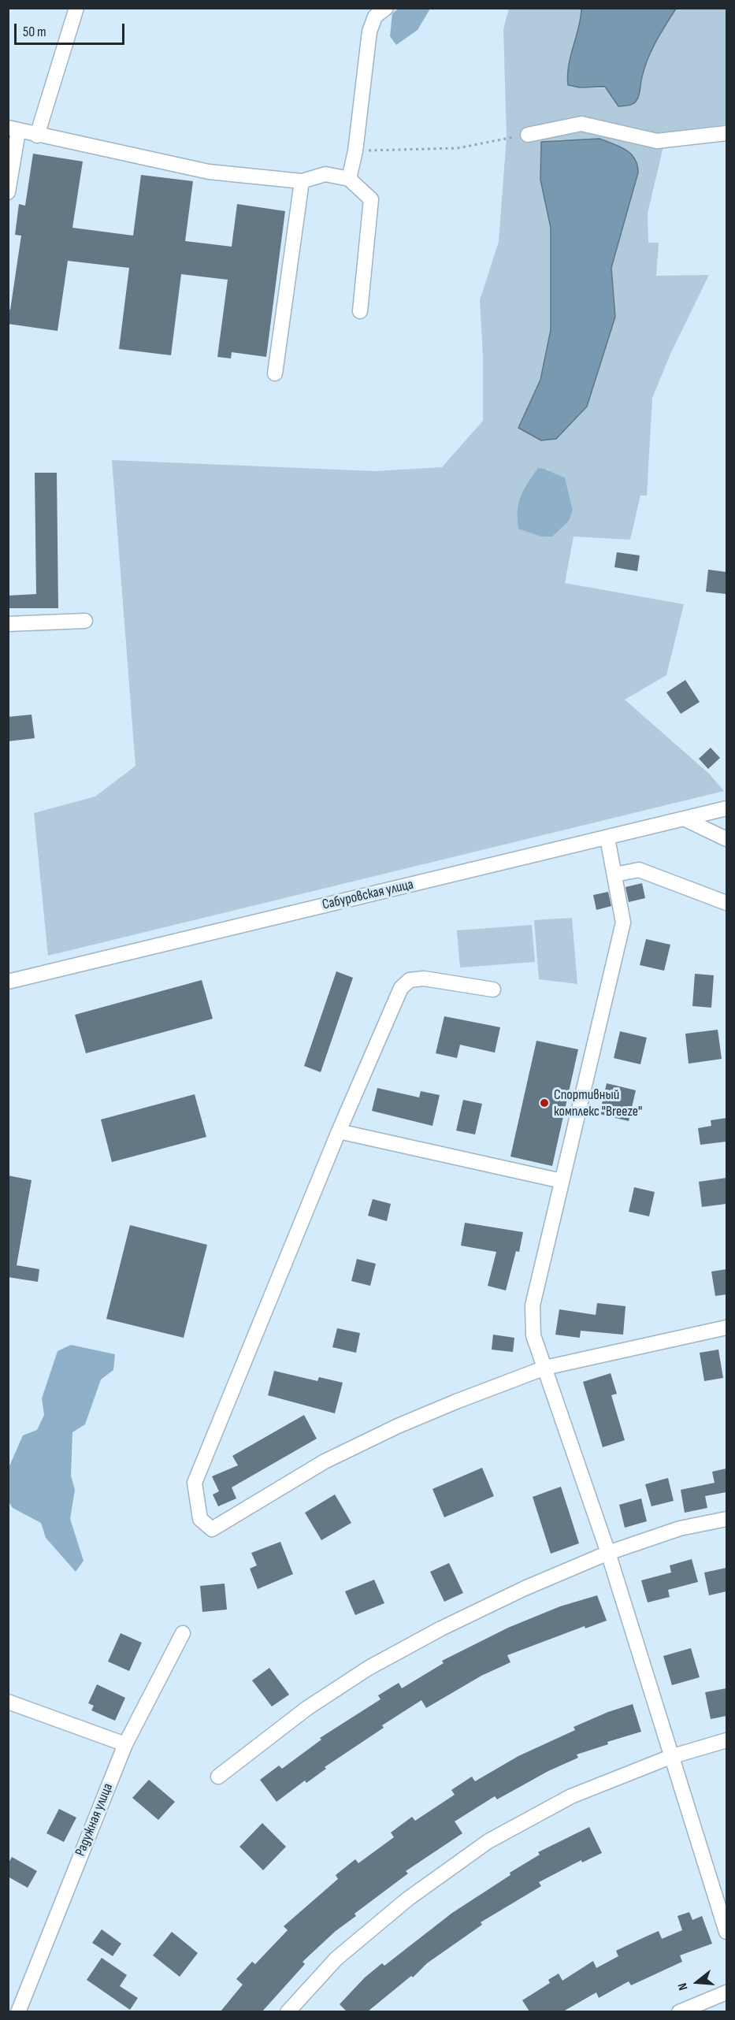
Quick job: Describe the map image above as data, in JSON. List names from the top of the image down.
{
  "streets": {
    "street": ["Сабуровская улица", "Радужная улица"]
  },
  "places": ["Спортивный комплекс \"Breeze\""],
  "scale_bar": "50 m",
  "north": "left"
}
